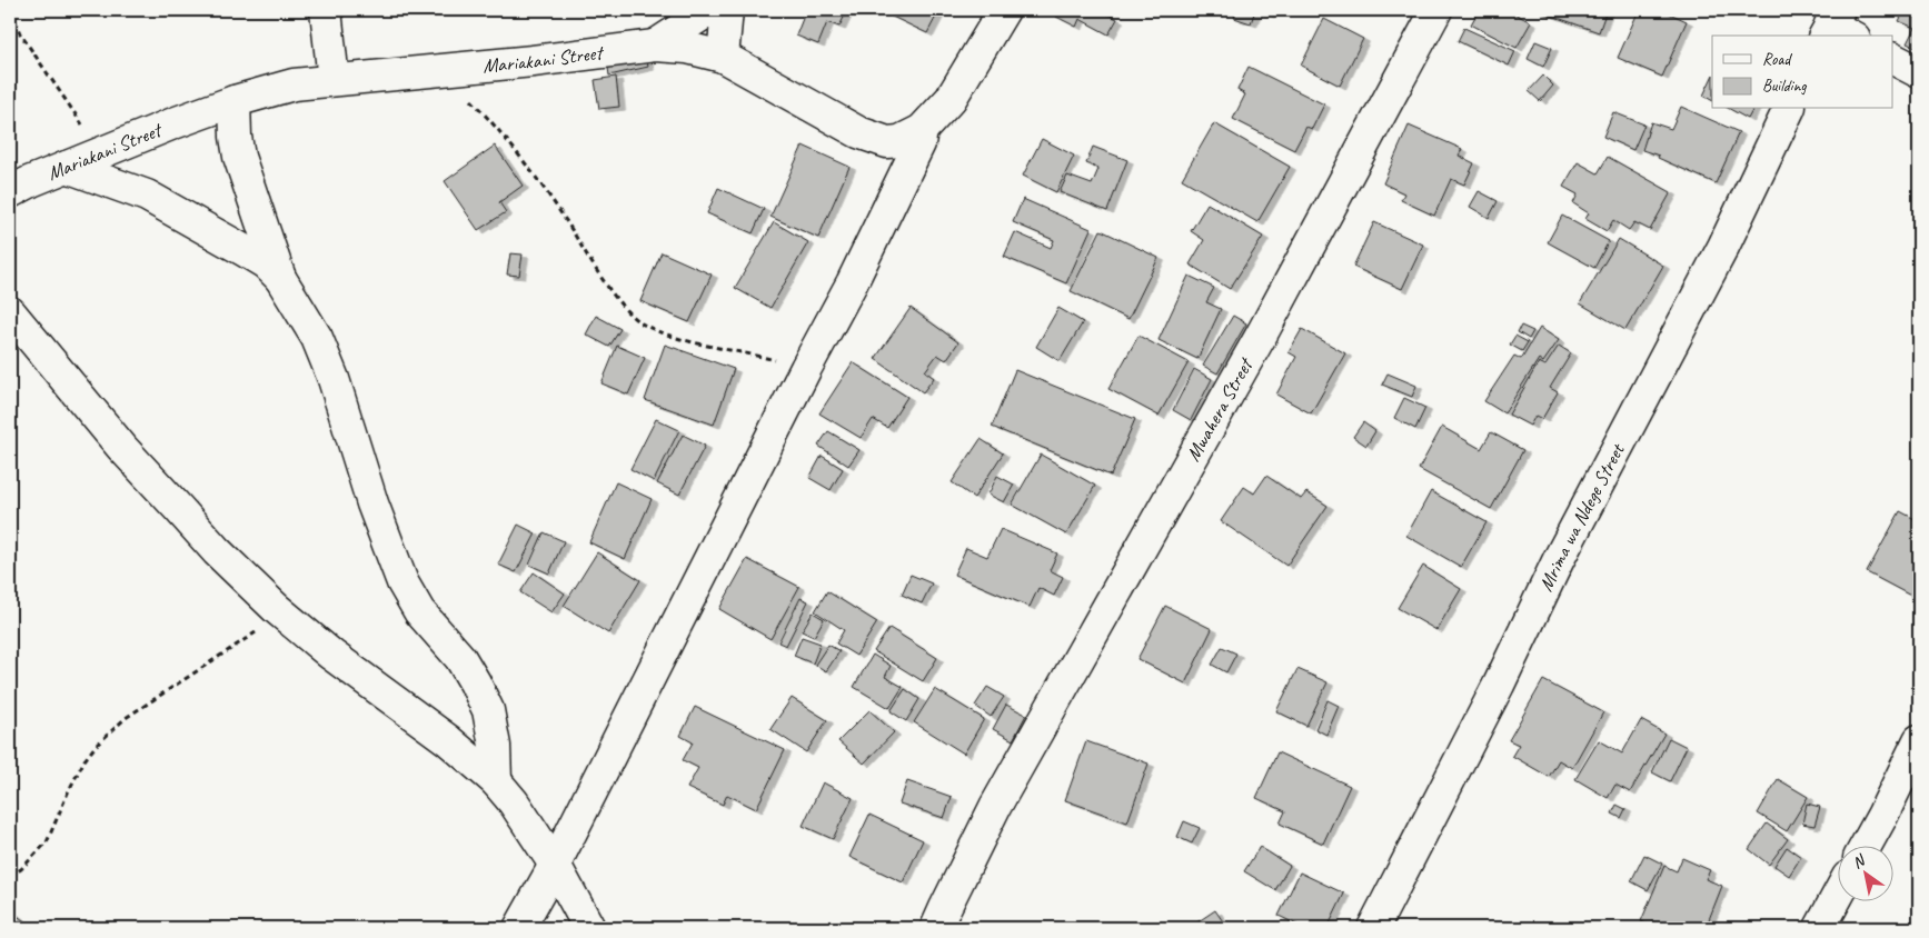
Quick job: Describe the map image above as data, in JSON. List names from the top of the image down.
{
  "streets": {
    "street": ["Mariakani Street", "Mwahera Street", "Mrima wa Ndege Street"]
  },
  "legend": ["Road", "Building"],
  "north": "top left"
}
